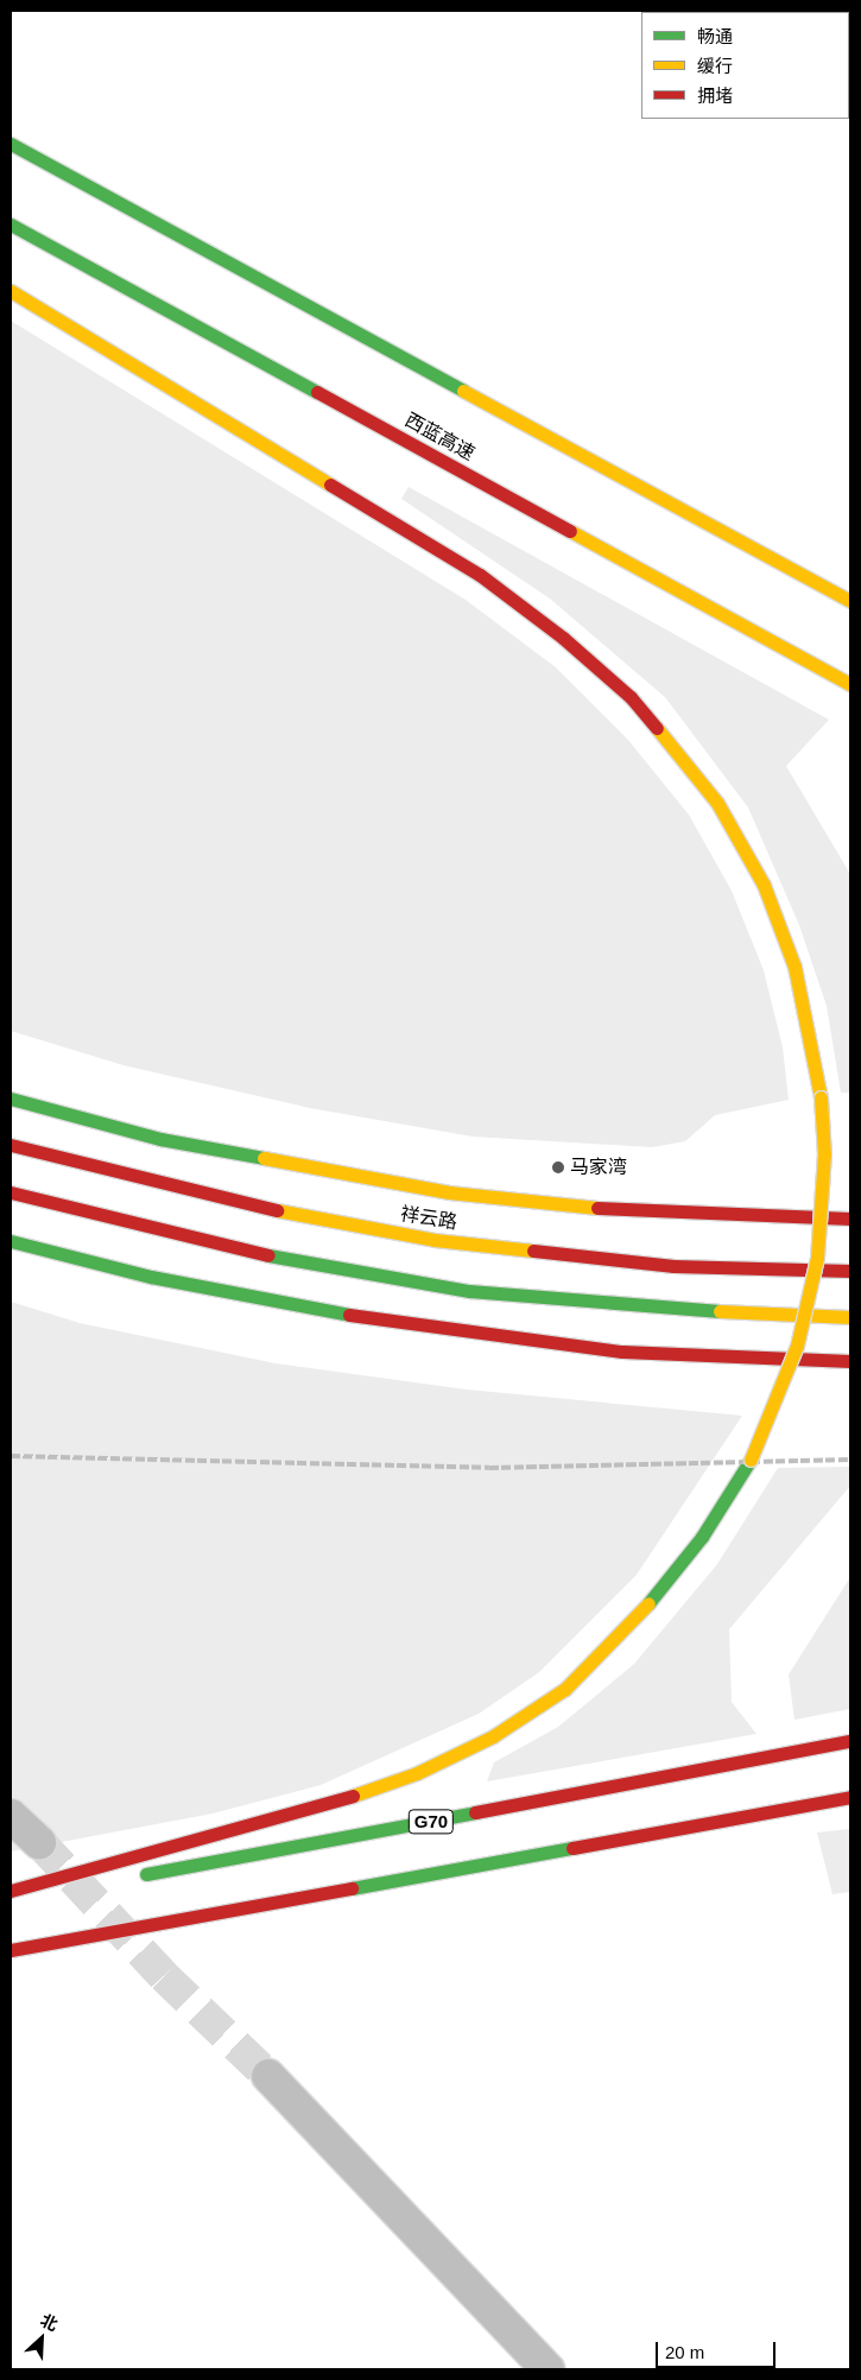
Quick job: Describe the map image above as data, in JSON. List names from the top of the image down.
{
  "streets": {
    "main road": ["西蓝高速", "祥云路", "G70"]
  },
  "places": ["马家湾"],
  "legend": ["畅通", "缓行", "拥堵"],
  "scale_bar": "20 m",
  "north": "top right"
}
